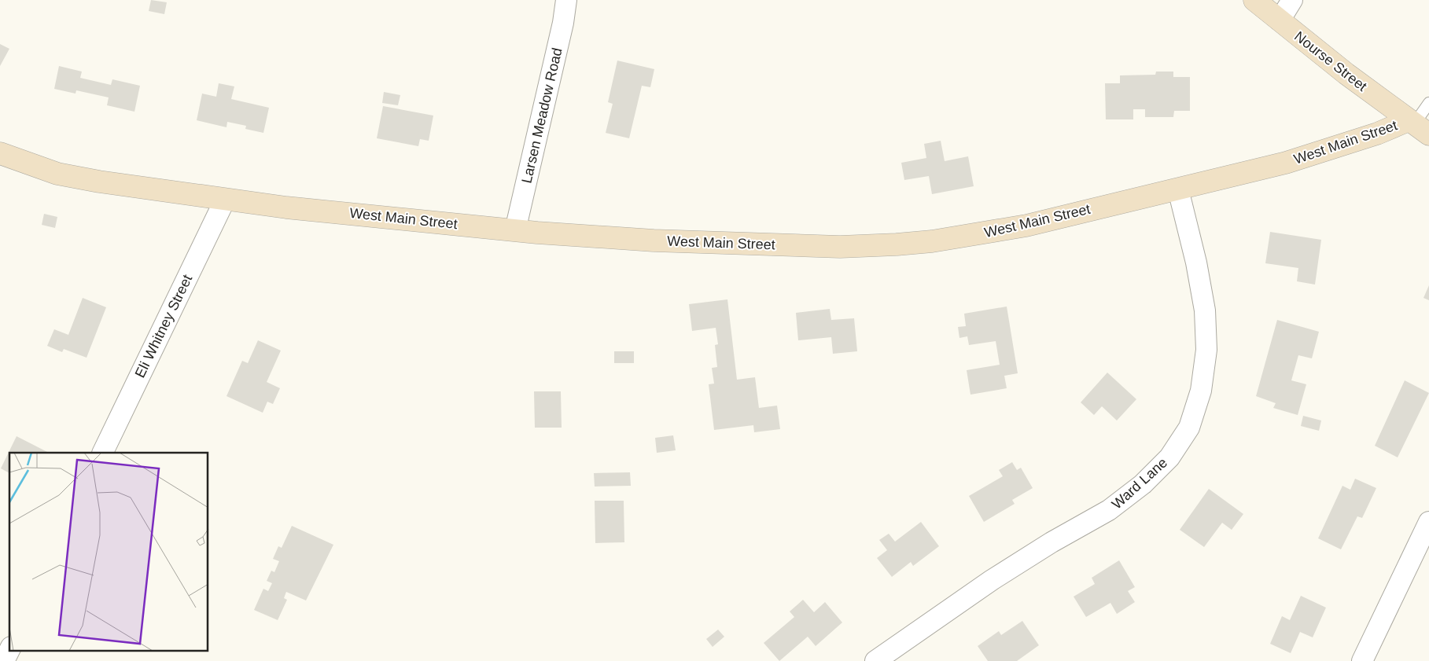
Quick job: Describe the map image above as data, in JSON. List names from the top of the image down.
{
  "streets": {
    "street": [
      "Nourse Street",
      "Larsen Meadow Road",
      "West Main Street",
      "Eli Whitney Street",
      "Ward Lane"
    ]
  },
  "crossings": [
    ["Nourse Street", "West Main Street"],
    ["Larsen Meadow Road", "West Main Street"],
    ["West Main Street", "Eli Whitney Street"],
    ["West Main Street", "Ward Lane"]
  ]
}
